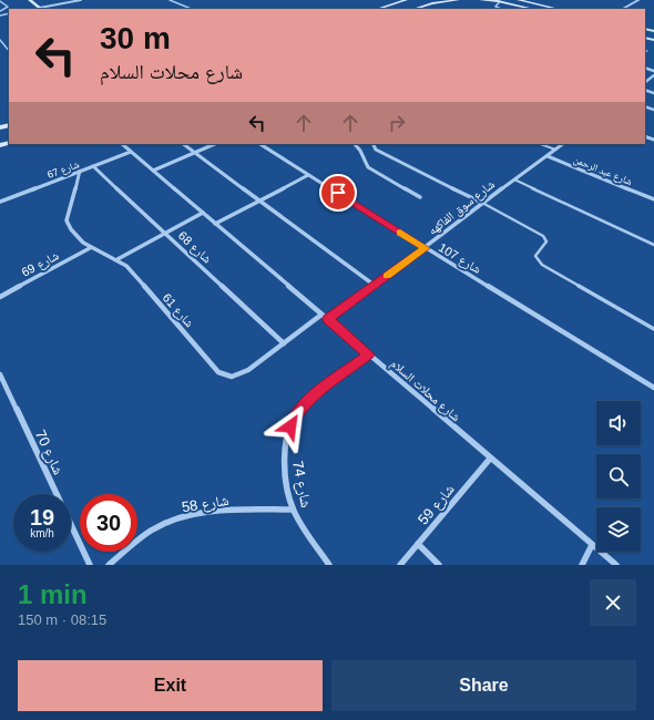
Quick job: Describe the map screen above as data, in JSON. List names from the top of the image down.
{
  "streets": {
    "street": [
      "شارع 67",
      "شارع عبد الرحمن",
      "شارع سوق الفاكهه",
      "شارع 68",
      "شارع 107",
      "شارع 69",
      "شارع 61",
      "شارع محلات السلام",
      "شارع 70",
      "شارع 74",
      "شارع 58",
      "شارع 59"
    ]
  },
  "crossings": [
    ["شارع 67", "شارع 68"],
    ["شارع 67", "شارع 61"],
    ["شارع 67", "شارع محلات السلام"],
    ["شارع عبد الرحمن", "شارع سوق الفاكهه"],
    ["شارع سوق الفاكهه", "شارع 107"],
    ["شارع سوق الفاكهه", "شارع محلات السلام"],
    ["شارع 68", "شارع 61"],
    ["شارع 69", "شارع 61"],
    ["شارع 61", "شارع محلات السلام"],
    ["شارع محلات السلام", "شارع 74"],
    ["شارع محلات السلام", "شارع 59"],
    ["شارع 74", "شارع 58"]
  ],
  "page": {
    "turn": ["30 m", "شارع محلات السلام"],
    "speed": "19 km/h",
    "limit": "30",
    "heading": ["1 min", "150 m · 08:15"],
    "buttons": ["Exit", "Share"]
  }
}
